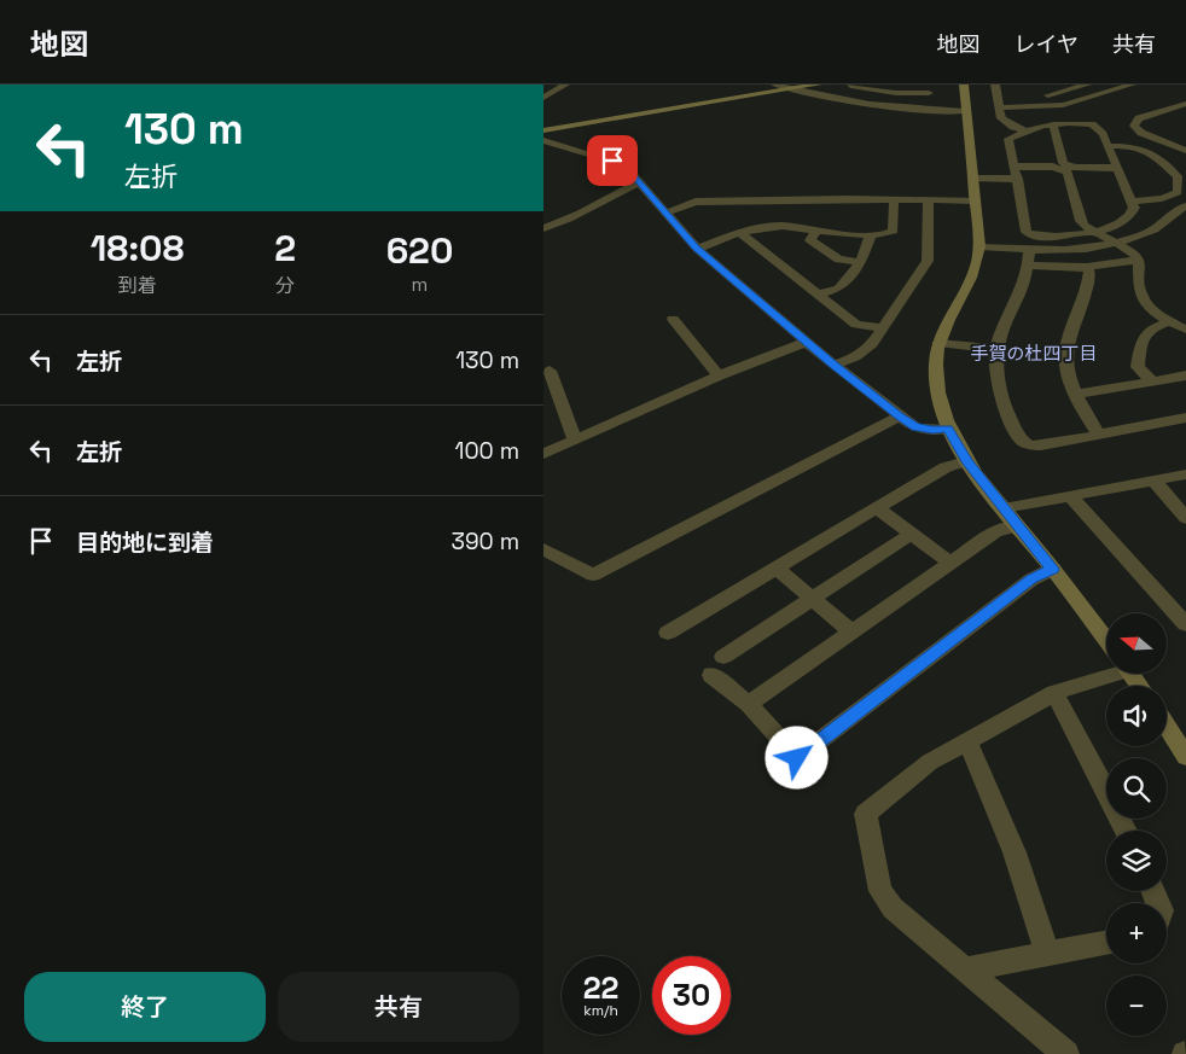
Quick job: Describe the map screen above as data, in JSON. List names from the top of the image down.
{
  "districts": ["手賀の杜四丁目"],
  "north": "left",
  "page": {
    "header": "地図",
    "nav": ["地図", "レイヤ", "共有"],
    "turn": ["130 m", "左折"],
    "eta": [
      "18:08",
      "到着",
      "2",
      "分",
      "620",
      "m"
    ],
    "list": [
      {
        "name": "左折",
        "value": "130 m"
      },
      {
        "name": "左折",
        "value": "100 m"
      },
      {
        "name": "目的地に到着",
        "value": "390 m"
      }
    ],
    "map_buttons": ["+", "−"],
    "speed": "22 km/h",
    "limit": "30",
    "buttons": ["終了", "共有"]
  }
}
